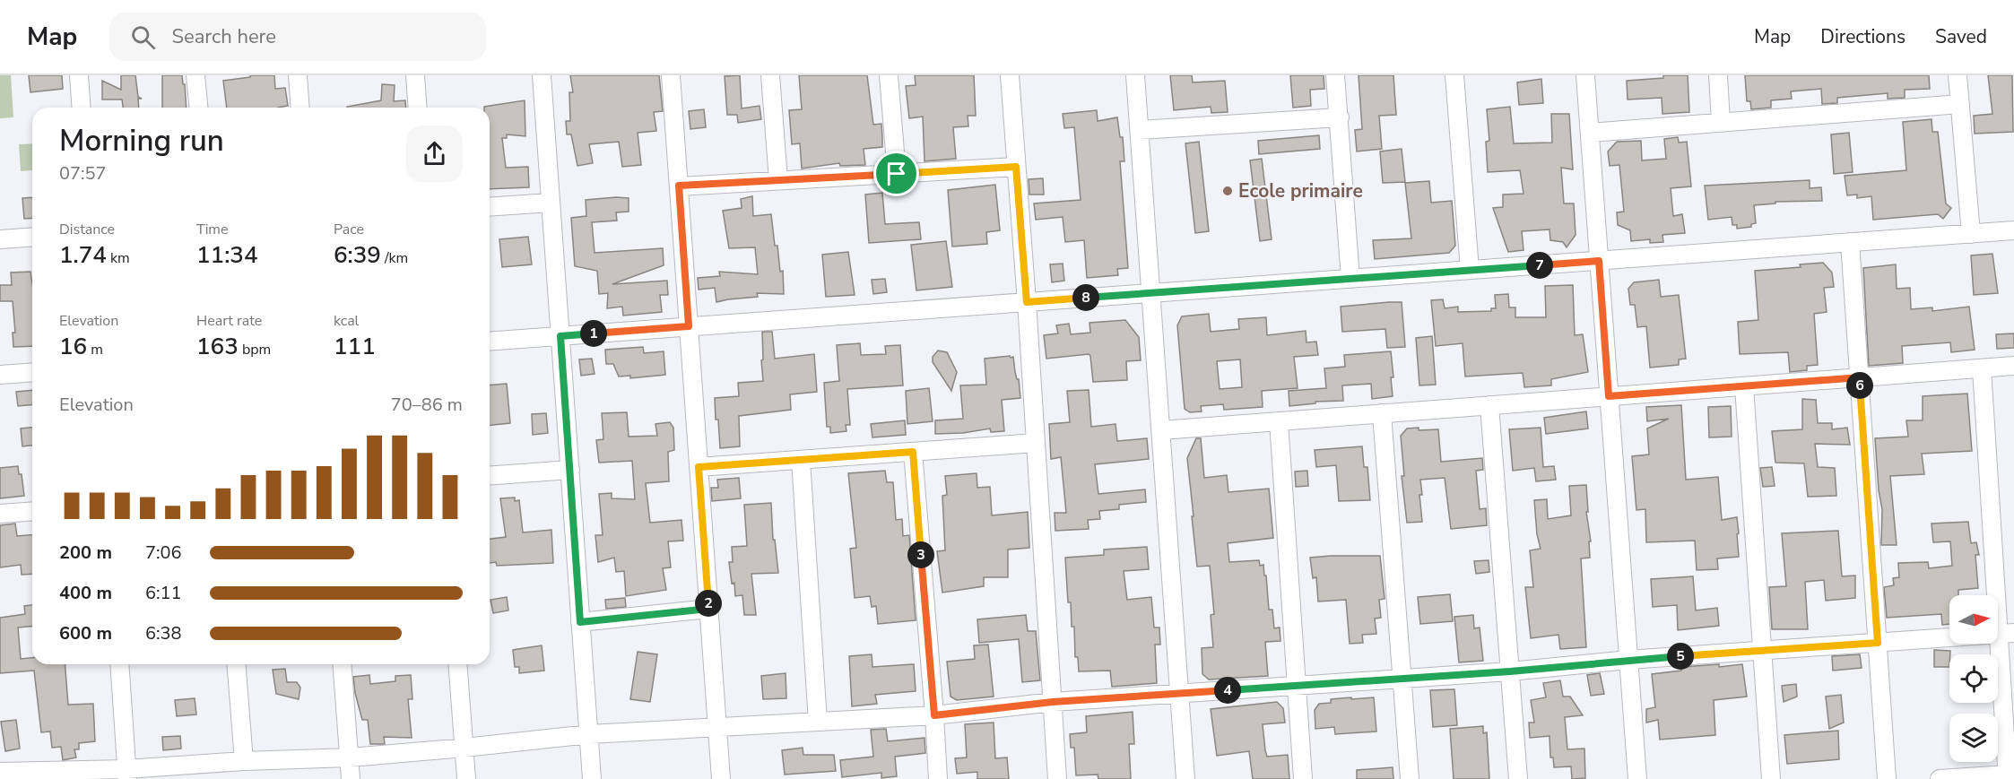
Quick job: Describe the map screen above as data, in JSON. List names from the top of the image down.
{
  "places": ["Ecole primaire"],
  "north": "right",
  "page": {
    "header": "Map",
    "search": "Search here",
    "nav": ["Map", "Directions", "Saved"],
    "heading": ["Morning run", "07:57"],
    "stats": [
      ["Distance", "1.74 km"],
      ["Time", "11:34"],
      ["Pace", "6:39 /km"],
      ["Elevation", "16 m"],
      ["Heart rate", "163 bpm"],
      ["kcal", "111"]
    ],
    "pins": [
      "7",
      "8",
      "1",
      "6",
      "3",
      "2",
      "5",
      "4"
    ],
    "chart": ["Elevation", "70–86 m"],
    "list": [
      {
        "name": "200 m",
        "note": "7:06"
      },
      {
        "name": "400 m",
        "note": "6:11"
      },
      {
        "name": "600 m",
        "note": "6:38"
      }
    ]
  }
}
